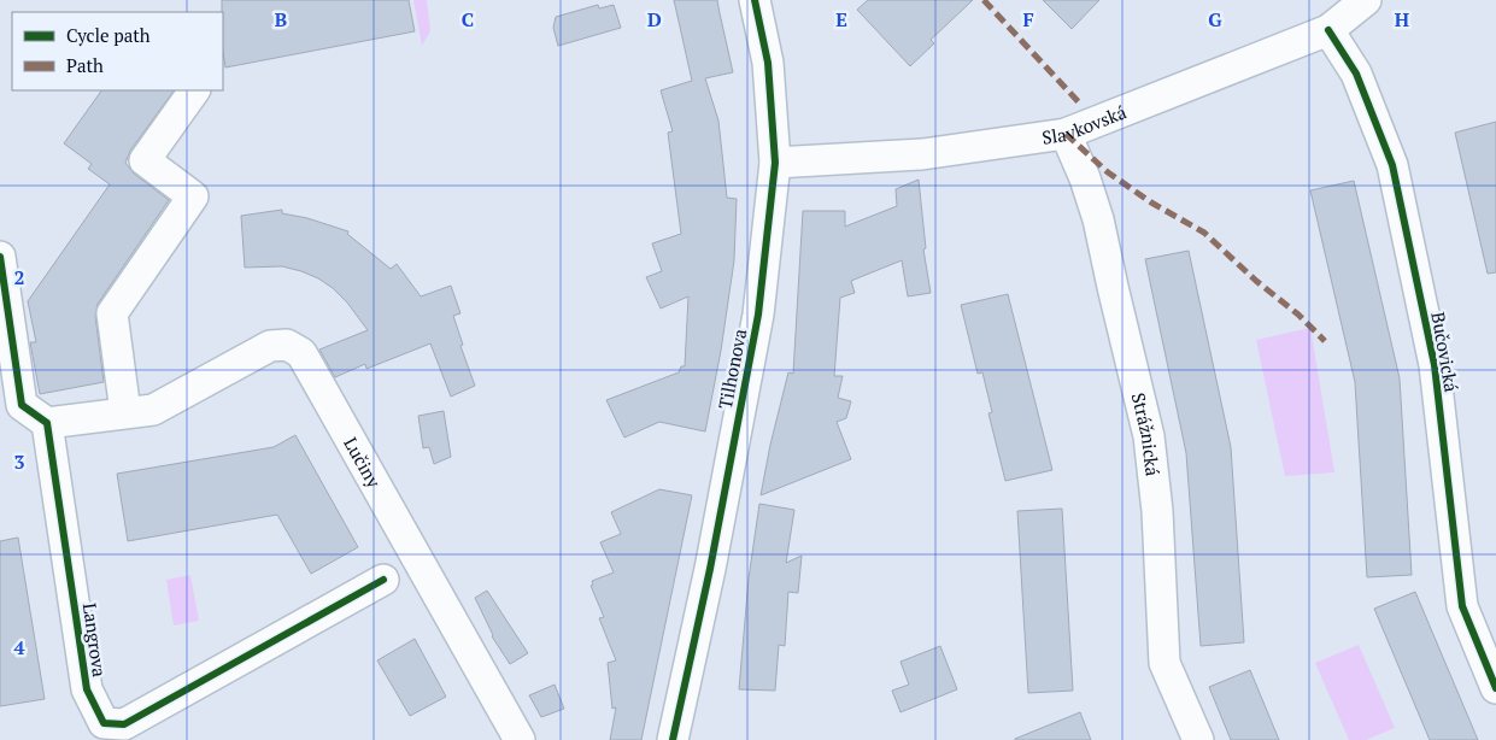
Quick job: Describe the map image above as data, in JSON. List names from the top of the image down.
{
  "streets": {
    "street": [
      "Slavkovská",
      "Bučovická",
      "Tilhonova",
      "Strážnická",
      "Lučiny",
      "Langrova"
    ]
  },
  "crossings": [
    ["Slavkovská", "Bučovická"],
    ["Slavkovská", "Tilhonova"],
    ["Slavkovská", "Strážnická"],
    ["Lučiny", "Langrova"]
  ],
  "legend": ["Cycle path", "Path"],
  "grid": {
    "columns": [
      "B",
      "C",
      "D",
      "E",
      "F",
      "G",
      "H"
    ],
    "rows": ["2", "3", "4"]
  }
}
